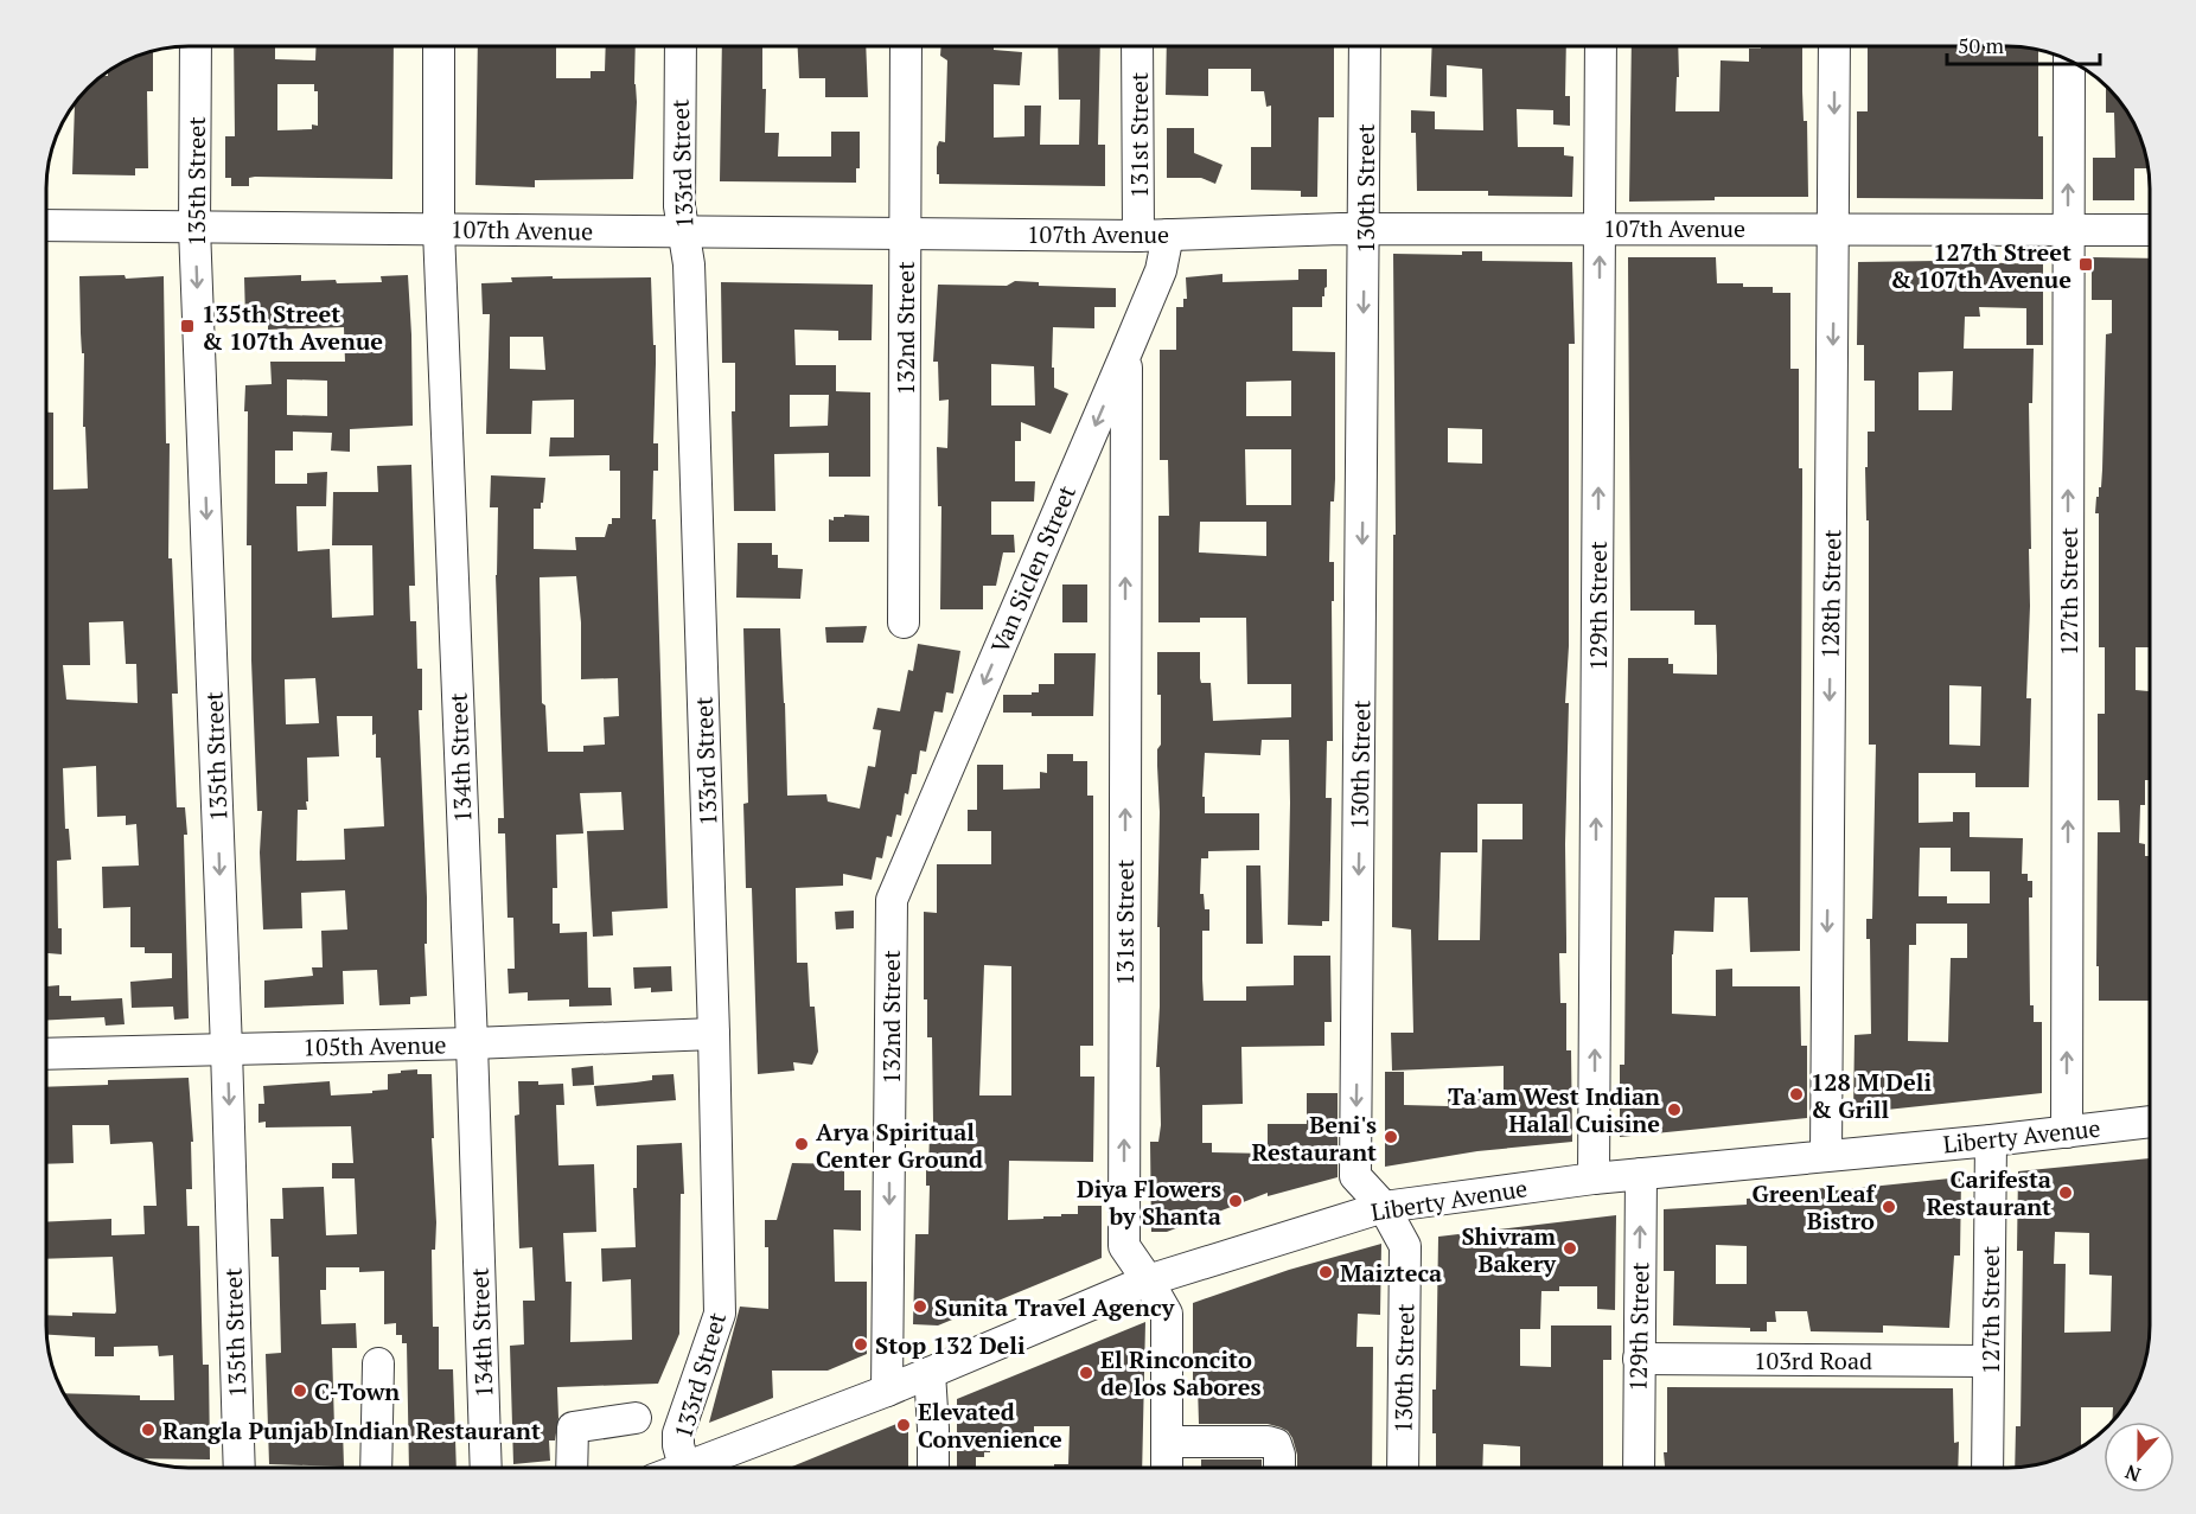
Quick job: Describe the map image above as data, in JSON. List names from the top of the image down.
{
  "streets": {
    "street": [
      "131st Street",
      "133rd Street",
      "135th Street",
      "130th Street",
      "107th Avenue",
      "132nd Street",
      "Van Siclen Street",
      "127th Street",
      "128th Street",
      "129th Street",
      "134th Street",
      "105th Avenue",
      "Liberty Avenue",
      "103rd Road"
    ]
  },
  "crossings": [
    ["131st Street", "107th Avenue"],
    ["131st Street", "Van Siclen Street"],
    ["131st Street", "Liberty Avenue"],
    ["133rd Street", "107th Avenue"],
    ["133rd Street", "105th Avenue"],
    ["135th Street", "107th Avenue"],
    ["135th Street", "105th Avenue"],
    ["130th Street", "107th Avenue"],
    ["130th Street", "Liberty Avenue"],
    ["107th Avenue", "132nd Street"],
    ["107th Avenue", "Van Siclen Street"],
    ["107th Avenue", "127th Street"],
    ["107th Avenue", "128th Street"],
    ["107th Avenue", "129th Street"],
    ["107th Avenue", "134th Street"],
    ["132nd Street", "Van Siclen Street"],
    ["132nd Street", "Liberty Avenue"],
    ["127th Street", "Liberty Avenue"],
    ["127th Street", "103rd Road"],
    ["128th Street", "Liberty Avenue"],
    ["129th Street", "Liberty Avenue"],
    ["129th Street", "103rd Road"],
    ["134th Street", "105th Avenue"]
  ],
  "one_way": [
    "131st Street",
    "135th Street",
    "130th Street",
    "132nd Street",
    "Van Siclen Street",
    "127th Street",
    "128th Street",
    "129th Street"
  ],
  "places": {
    "transit": ["127th Street & 107th Avenue", "135th Street & 107th Avenue"],
    "other": [
      "128 M Deli & Grill",
      "Ta'am West Indian Halal Cuisine",
      "Beni's Restaurant",
      "Arya Spiritual Center Ground",
      "Carifesta Restaurant",
      "Diya Flowers by Shanta",
      "Green Leaf Bistro",
      "Shivram Bakery",
      "Maizteca",
      "Sunita Travel Agency",
      "Stop 132 Deli",
      "El Rinconcito de los Sabores",
      "C-Town",
      "Elevated Convenience",
      "Rangla Punjab Indian Restaurant"
    ]
  },
  "scale_bar": "50 m",
  "north": "bottom"
}
